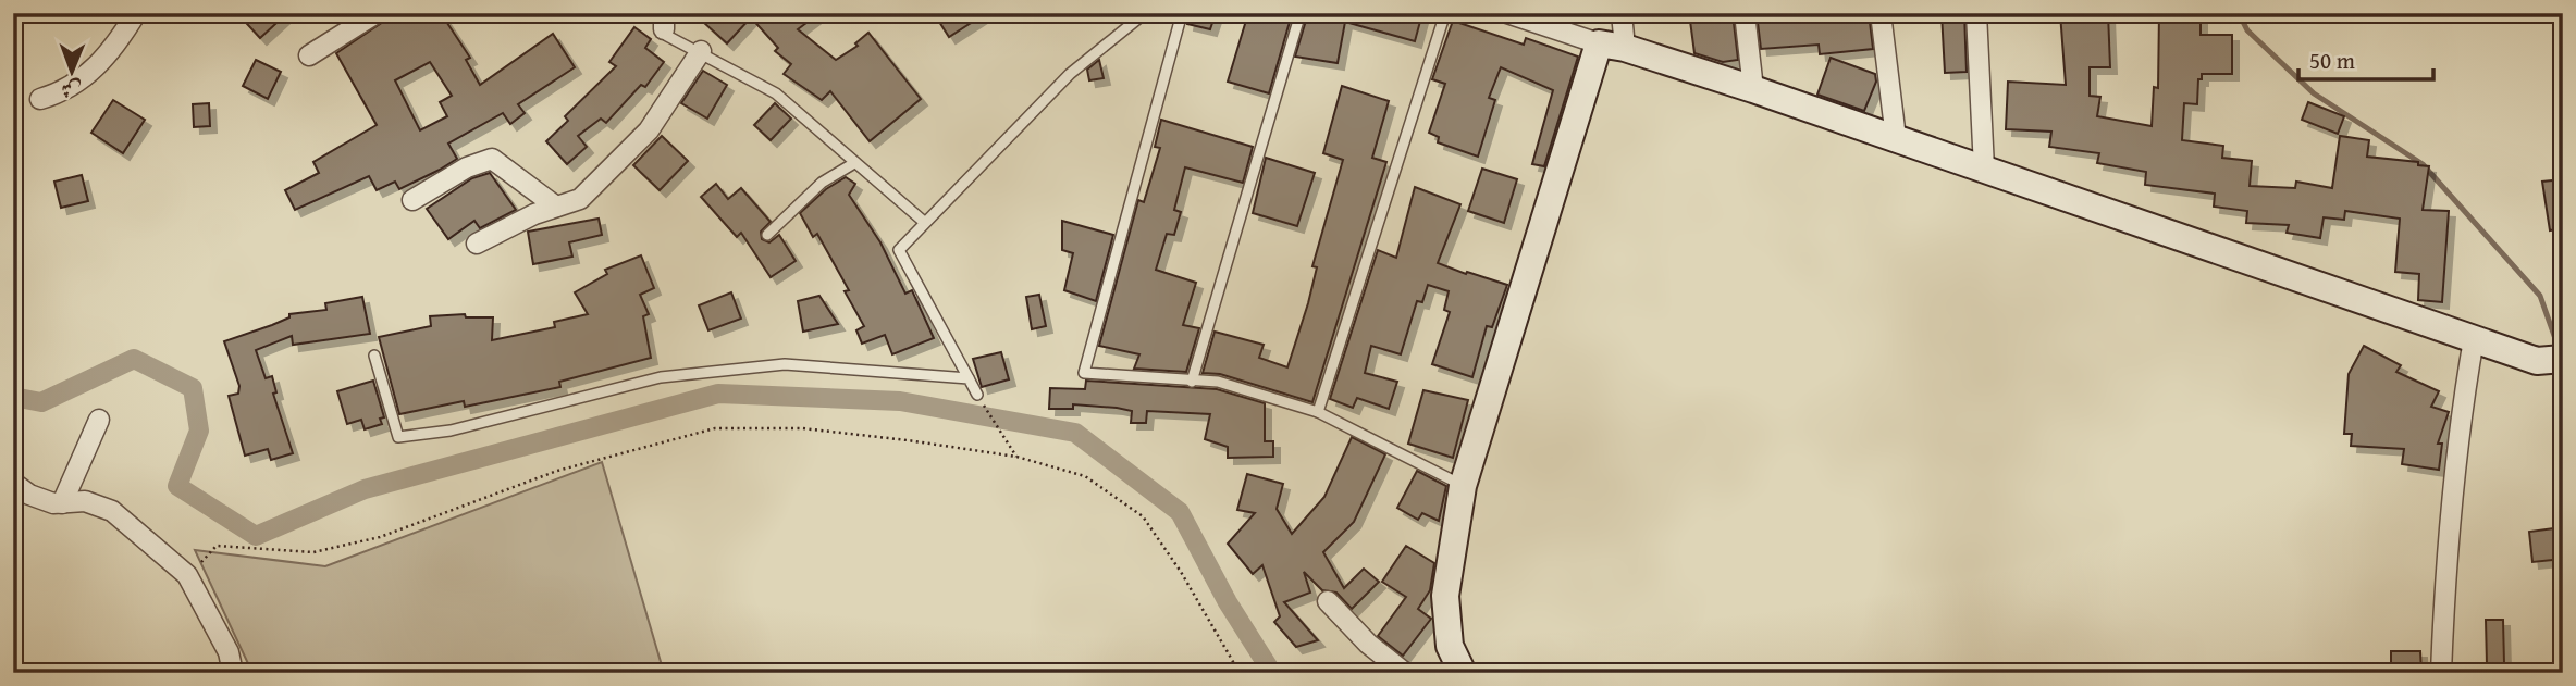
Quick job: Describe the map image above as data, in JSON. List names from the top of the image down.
{
  "scale_bar": "50 m",
  "north": "bottom"
}
